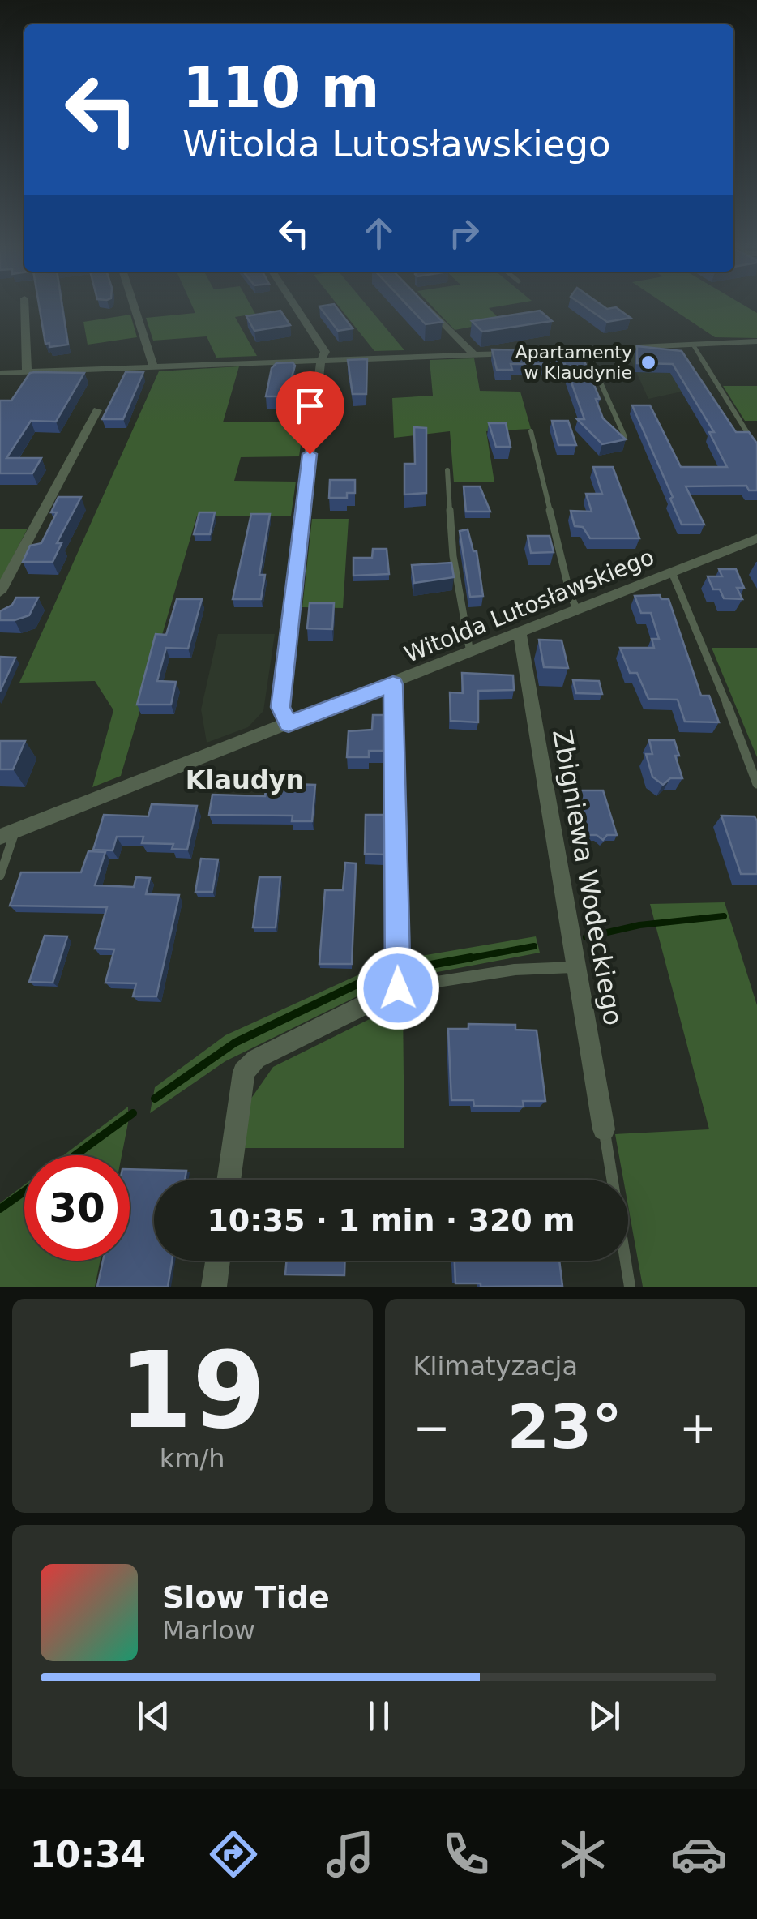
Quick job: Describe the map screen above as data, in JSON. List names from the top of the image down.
{
  "streets": {
    "street": ["Witolda Lutosławskiego", "Zbigniewa Wodeckiego"]
  },
  "crossings": [
    ["Witolda Lutosławskiego", "Zbigniewa Wodeckiego"]
  ],
  "districts": ["Klaudyn"],
  "places": ["Apartamenty w Klaudynie"],
  "page": {
    "turn": ["110 m", "Witolda Lutosławskiego"],
    "limit": "30",
    "trip": "10:35 · 1 min · 320 m",
    "tile": [
      ["19", "km/h"],
      "Klimatyzacja"
    ],
    "heat": ["−", "23°", "+"],
    "song": ["Slow Tide", "Marlow"],
    "tabs": "10:34"
  }
}
